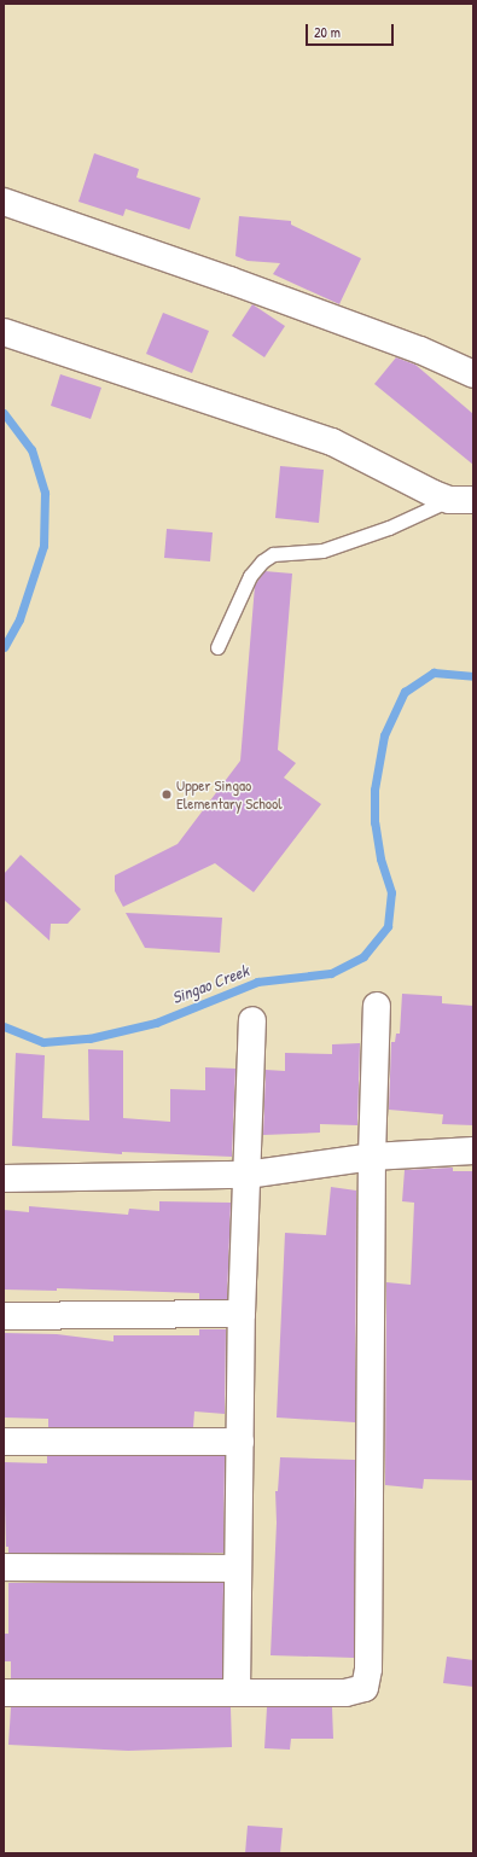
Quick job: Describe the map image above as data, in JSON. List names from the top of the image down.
{
  "water": ["Singao Creek"],
  "places": ["Upper Singao Elementary School"],
  "scale_bar": "20 m"
}
